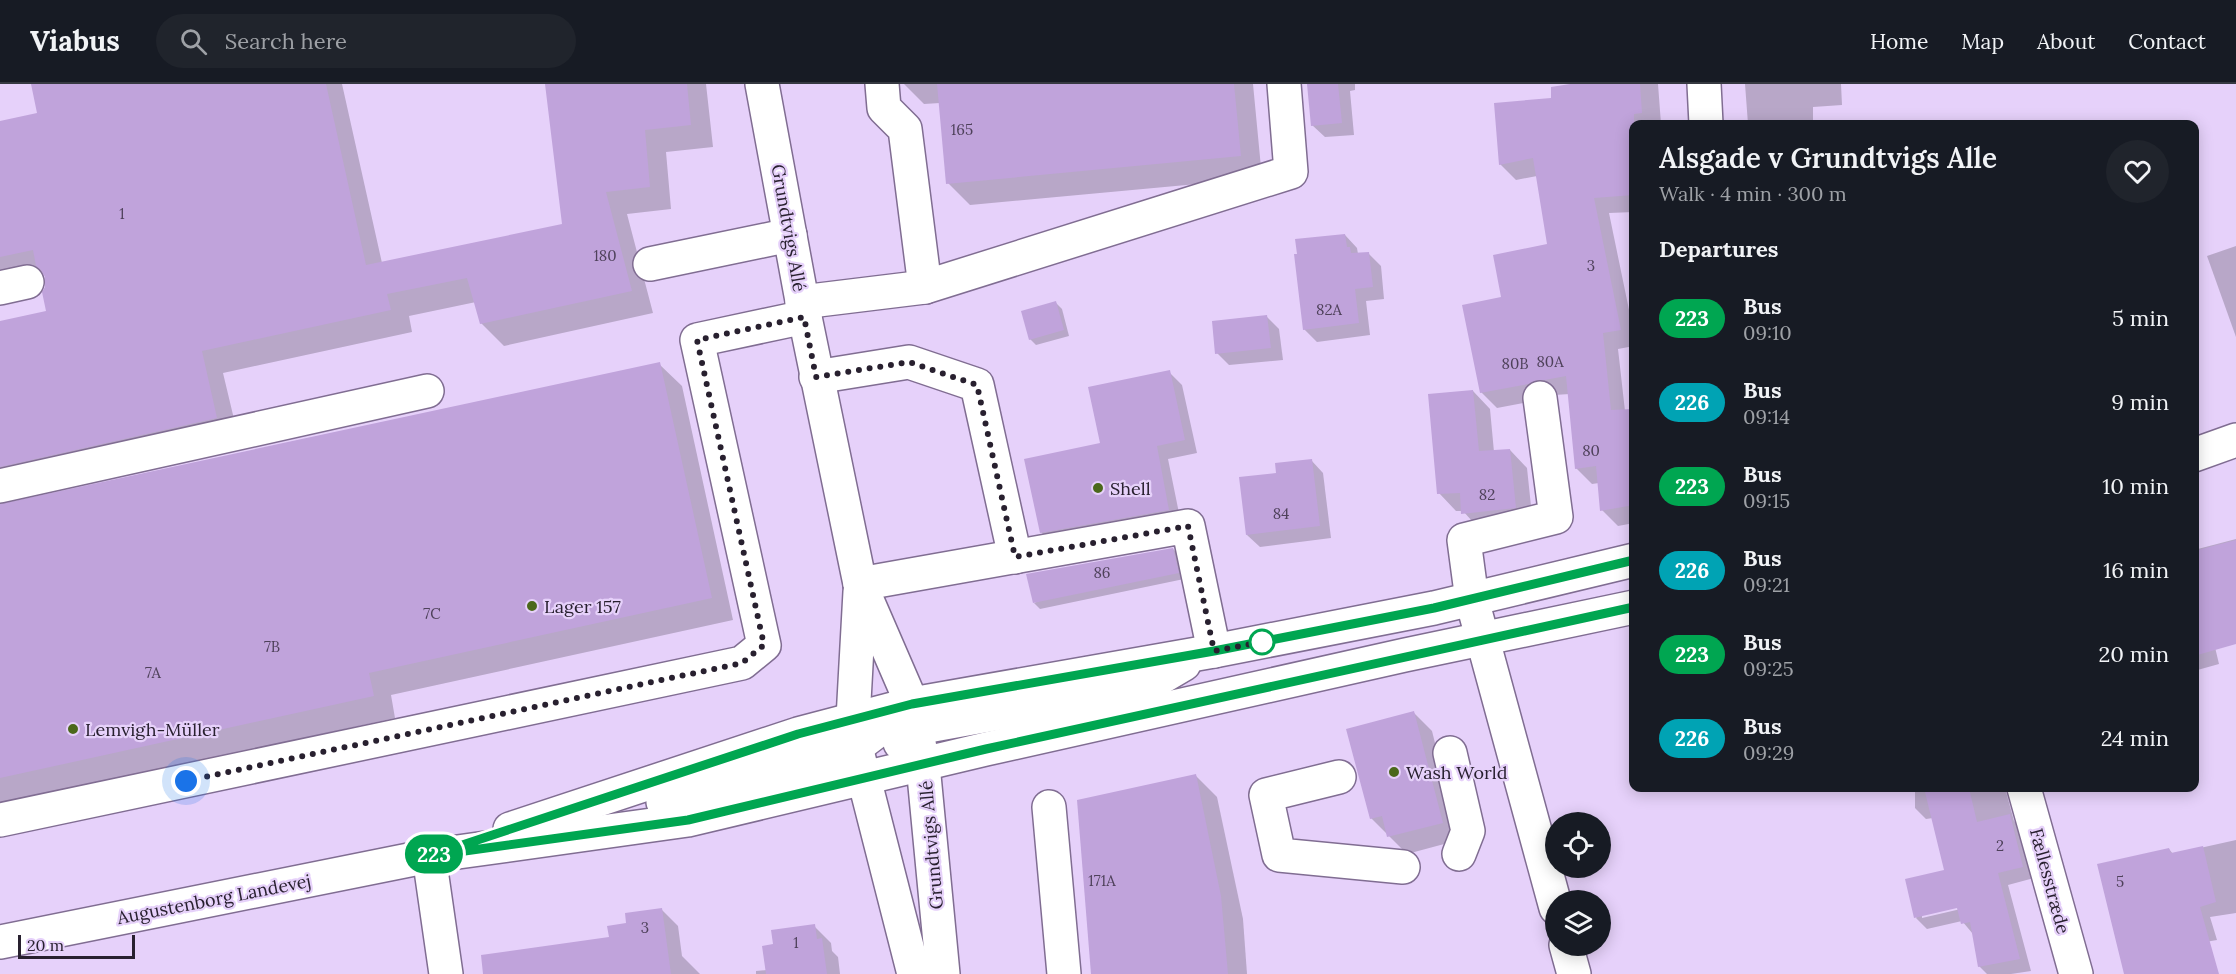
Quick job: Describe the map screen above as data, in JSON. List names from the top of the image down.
{
  "streets": {
    "street": ["Grundtvigs Allé", "Fællesstræde", "Augustenborg Landevej"]
  },
  "crossings": [
    ["Grundtvigs Allé", "Augustenborg Landevej"]
  ],
  "places": [
    "Shell",
    "Lager 157",
    "Lemvigh-Müller",
    "Wash World"
  ],
  "lines": ["bus line 223"],
  "house_numbers": [
    "165",
    "1",
    "180",
    "3",
    "82A",
    "80A",
    "80B",
    "80",
    "82",
    "84",
    "86",
    "7C",
    "7B",
    "7A",
    "2",
    "171A",
    "5",
    "3",
    "1"
  ],
  "scale_bar": "20 m",
  "page": {
    "header": "Viabus",
    "search": "Search here",
    "nav": [
      "Home",
      "Map",
      "About",
      "Contact"
    ],
    "on_map": "223",
    "heading": [
      ["Alsgade v Grundtvigs Alle", "Walk · 4 min · 300 m"],
      "Departures"
    ],
    "list": [
      {
        "mark": "223",
        "name": "Bus",
        "note": "09:10",
        "value": "5 min"
      },
      {
        "mark": "226",
        "name": "Bus",
        "note": "09:14",
        "value": "9 min"
      },
      {
        "mark": "223",
        "name": "Bus",
        "note": "09:15",
        "value": "10 min"
      },
      {
        "mark": "226",
        "name": "Bus",
        "note": "09:21",
        "value": "16 min"
      },
      {
        "mark": "223",
        "name": "Bus",
        "note": "09:25",
        "value": "20 min"
      },
      {
        "mark": "226",
        "name": "Bus",
        "note": "09:29",
        "value": "24 min"
      }
    ],
    "scale": "20 m"
  }
}
